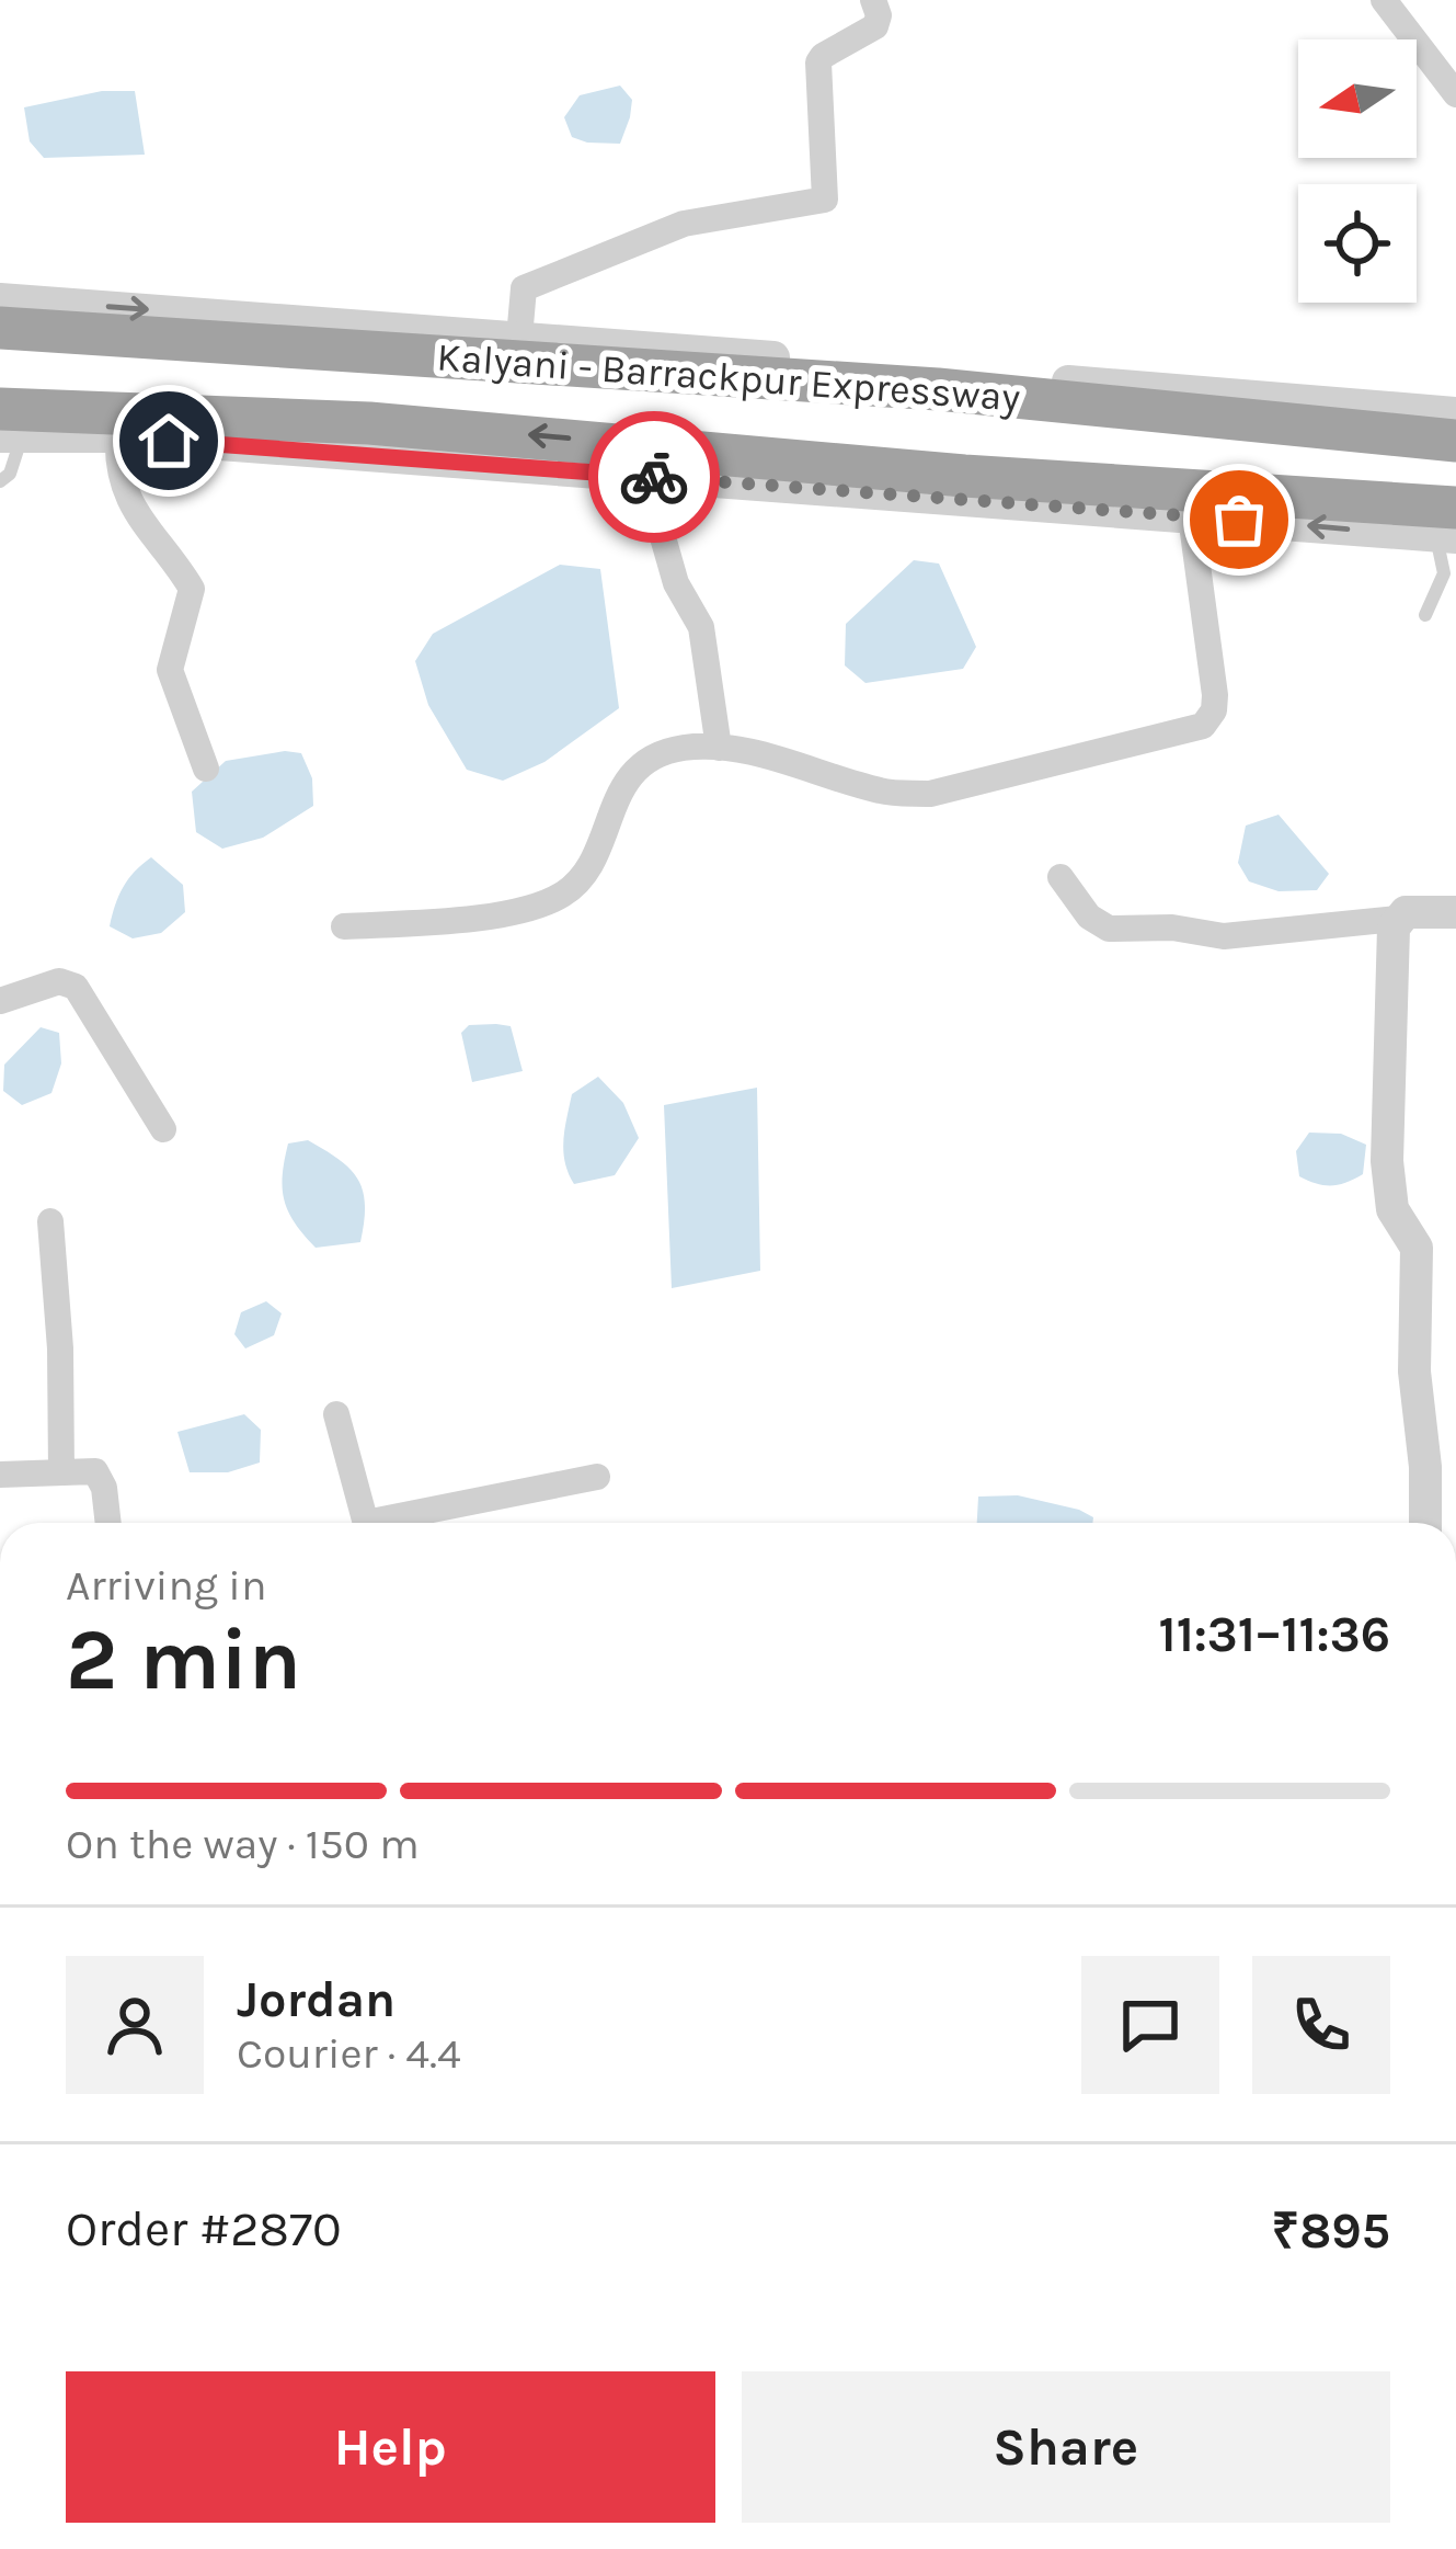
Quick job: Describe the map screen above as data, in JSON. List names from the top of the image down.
{
  "streets": {
    "highway": ["Kalyani - Barrackpur Expressway"]
  },
  "north": "left",
  "page": {
    "heading": ["2 min", "Arriving in", "11:31–11:36"],
    "panel": [
      "Jordan",
      "Courier · 4.4",
      "Order #2870",
      "₹895"
    ],
    "bar": "On the way · 150 m",
    "buttons": ["Help", "Share"]
  }
}
